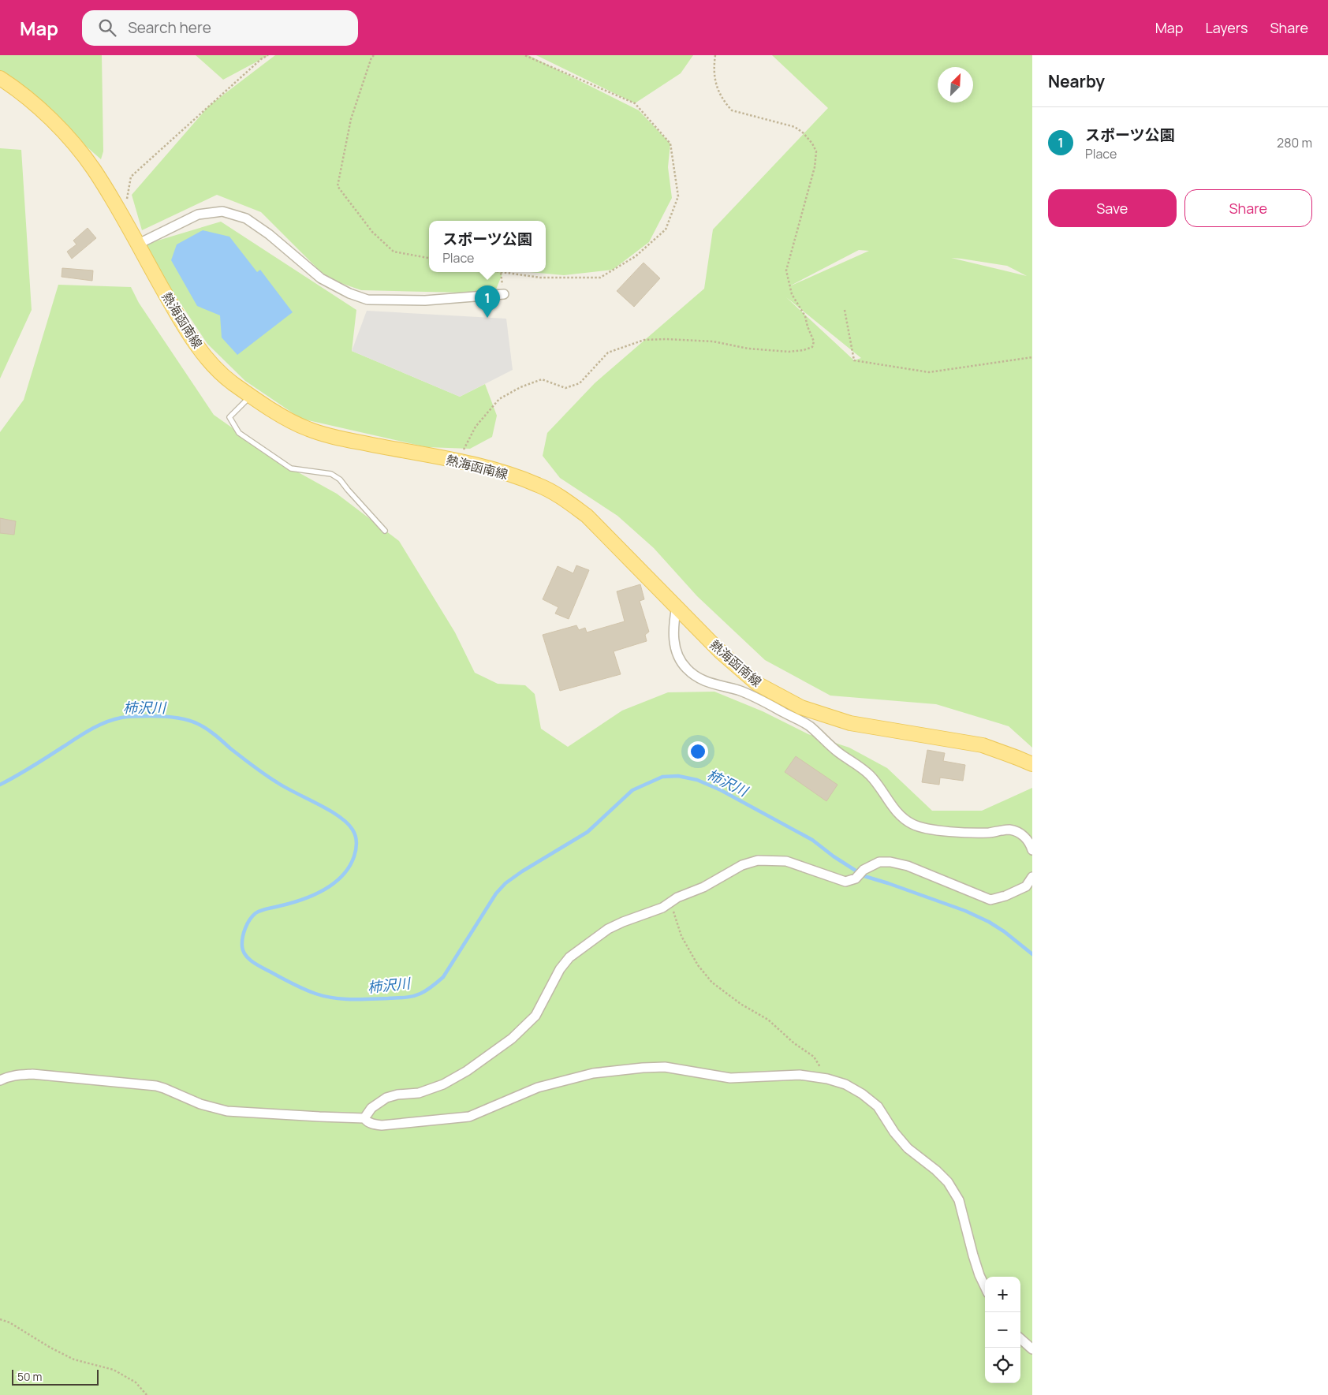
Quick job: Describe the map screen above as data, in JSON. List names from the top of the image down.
{
  "streets": {
    "main road": ["熱海函南線"]
  },
  "water": ["柿沢川"],
  "scale_bar": "50 m",
  "north": "top right",
  "page": {
    "header": "Map",
    "search": "Search here",
    "nav": ["Map", "Layers", "Share"],
    "heading": "Nearby",
    "list": [
      {
        "mark": "1",
        "name": "スポーツ公園",
        "note": "Place",
        "value": "280 m"
      }
    ],
    "buttons": ["Save", "Share"],
    "popup": ["スポーツ公園", "Place"],
    "pins": "1",
    "map_buttons": ["+", "−"],
    "scale": "50 m"
  }
}
